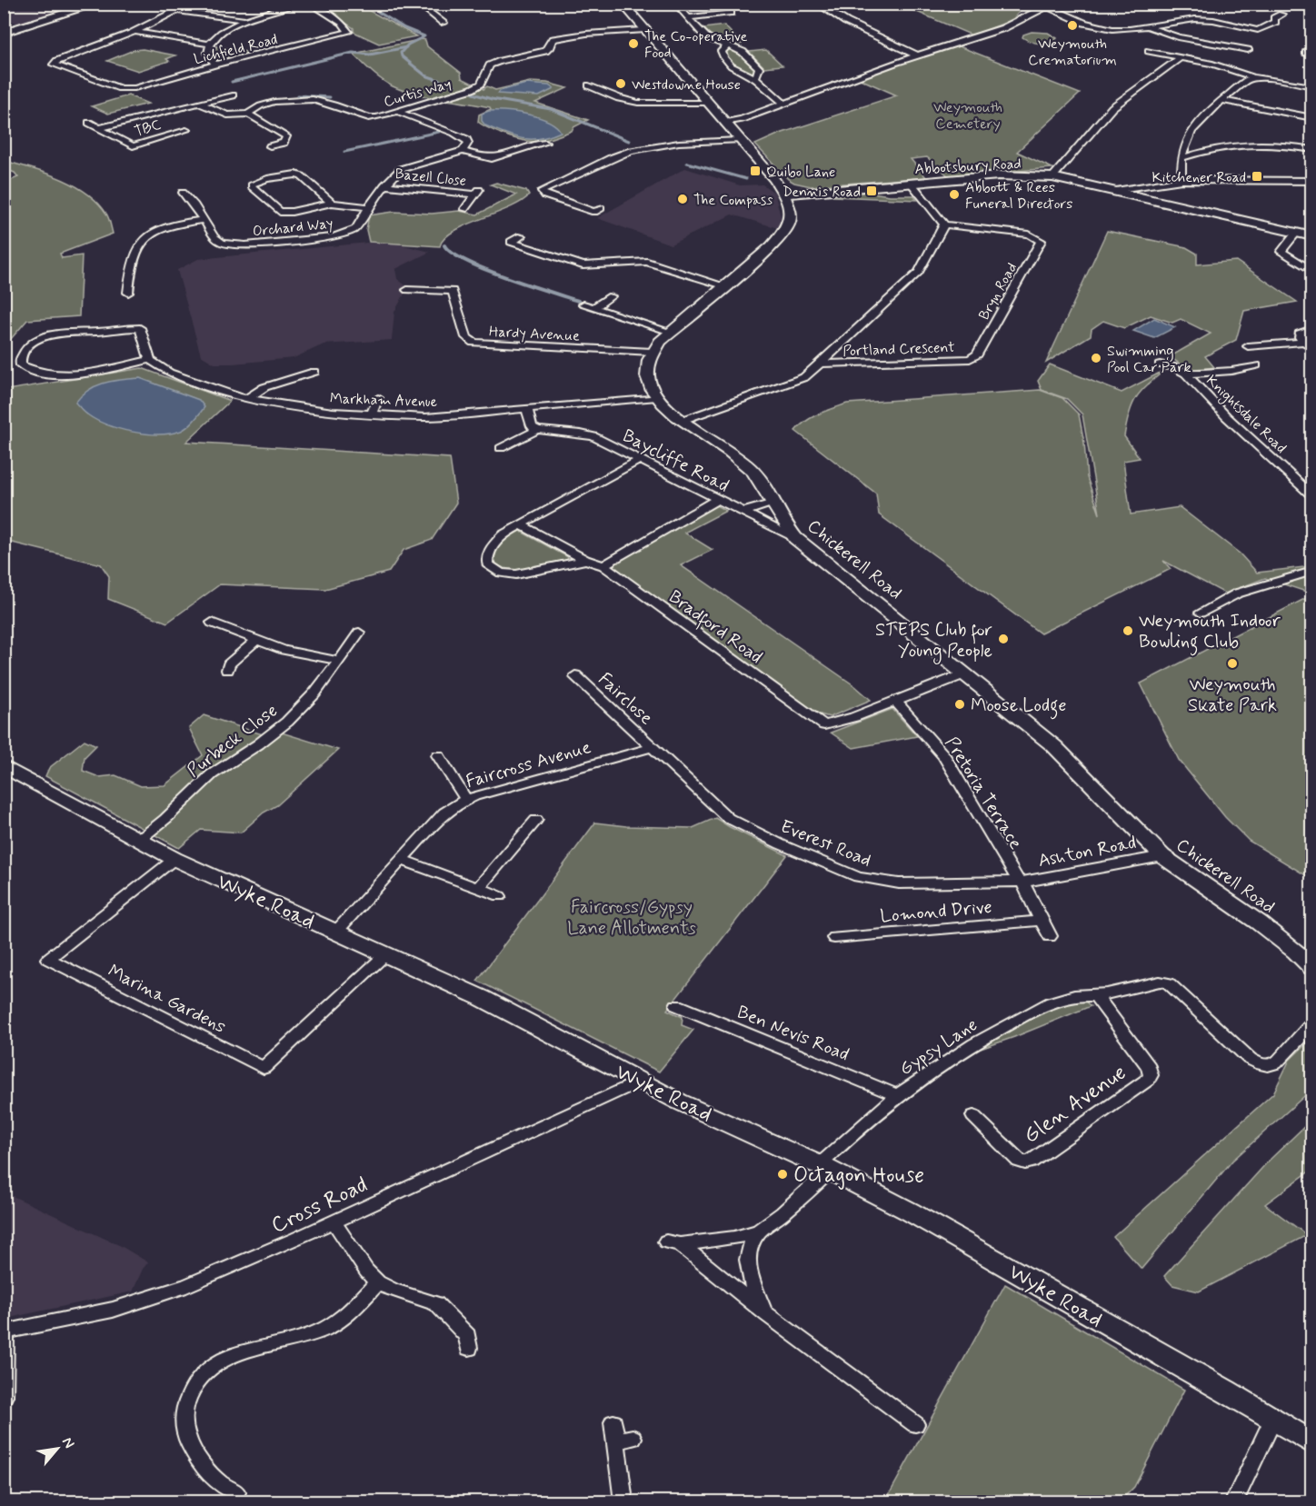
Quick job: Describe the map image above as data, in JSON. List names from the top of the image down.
{
  "streets": {
    "main road": ["Abbotsbury Road", "Chickerell Road", "Wyke Road"],
    "street": [
      "Lichfield Road",
      "Curtis Way",
      "TBC",
      "Bazell Close",
      "Orchard Way",
      "Bryn Road",
      "Hardy Avenue",
      "Portland Crescent",
      "Markham Avenue",
      "Knightsdale Road",
      "Baycliffe Road",
      "Bradford Road",
      "Fairclose",
      "Purbeck Close",
      "Faircross Avenue",
      "Pretoria Terrace",
      "Everest Road",
      "Ashton Road",
      "Lomond Drive",
      "Marina Gardens",
      "Ben Nevis Road",
      "Gypsy Lane",
      "Glen Avenue",
      "Cross Road"
    ]
  },
  "crossings": [
    ["Bazell Close", "Orchard Way"],
    ["Bryn Road", "Portland Crescent"],
    ["Hardy Avenue", "Chickerell Road"],
    ["Markham Avenue", "Chickerell Road"],
    ["Baycliffe Road", "Chickerell Road"],
    ["Baycliffe Road", "Bradford Road"],
    ["Chickerell Road", "Ashton Road"],
    ["Bradford Road", "Pretoria Terrace"],
    ["Fairclose", "Faircross Avenue"],
    ["Fairclose", "Everest Road"],
    ["Purbeck Close", "Wyke Road"],
    ["Faircross Avenue", "Everest Road"],
    ["Faircross Avenue", "Wyke Road"],
    ["Pretoria Terrace", "Everest Road"],
    ["Pretoria Terrace", "Ashton Road"],
    ["Everest Road", "Ashton Road"],
    ["Wyke Road", "Marina Gardens"],
    ["Wyke Road", "Gypsy Lane"],
    ["Wyke Road", "Cross Road"],
    ["Ben Nevis Road", "Gypsy Lane"],
    ["Gypsy Lane", "Glen Avenue"]
  ],
  "parks": ["Weymouth Cemetery", "Faircross/Gypsy Lane Allotments"],
  "places": {
    "other": [
      "Weymouth Crematorium",
      "The Co-operative Food",
      "Westdowne House",
      "Abbott & Rees Funeral Directors",
      "The Compass",
      "Swimming Pool Car Park",
      "Weymouth Indoor Bowling Club",
      "STEPS Club for Young People",
      "Weymouth Skate Park",
      "Moose Lodge",
      "Octagon House"
    ],
    "transit": ["Quibo Lane", "Kitchener Road", "Dennis Road"]
  },
  "north": "top right"
}
